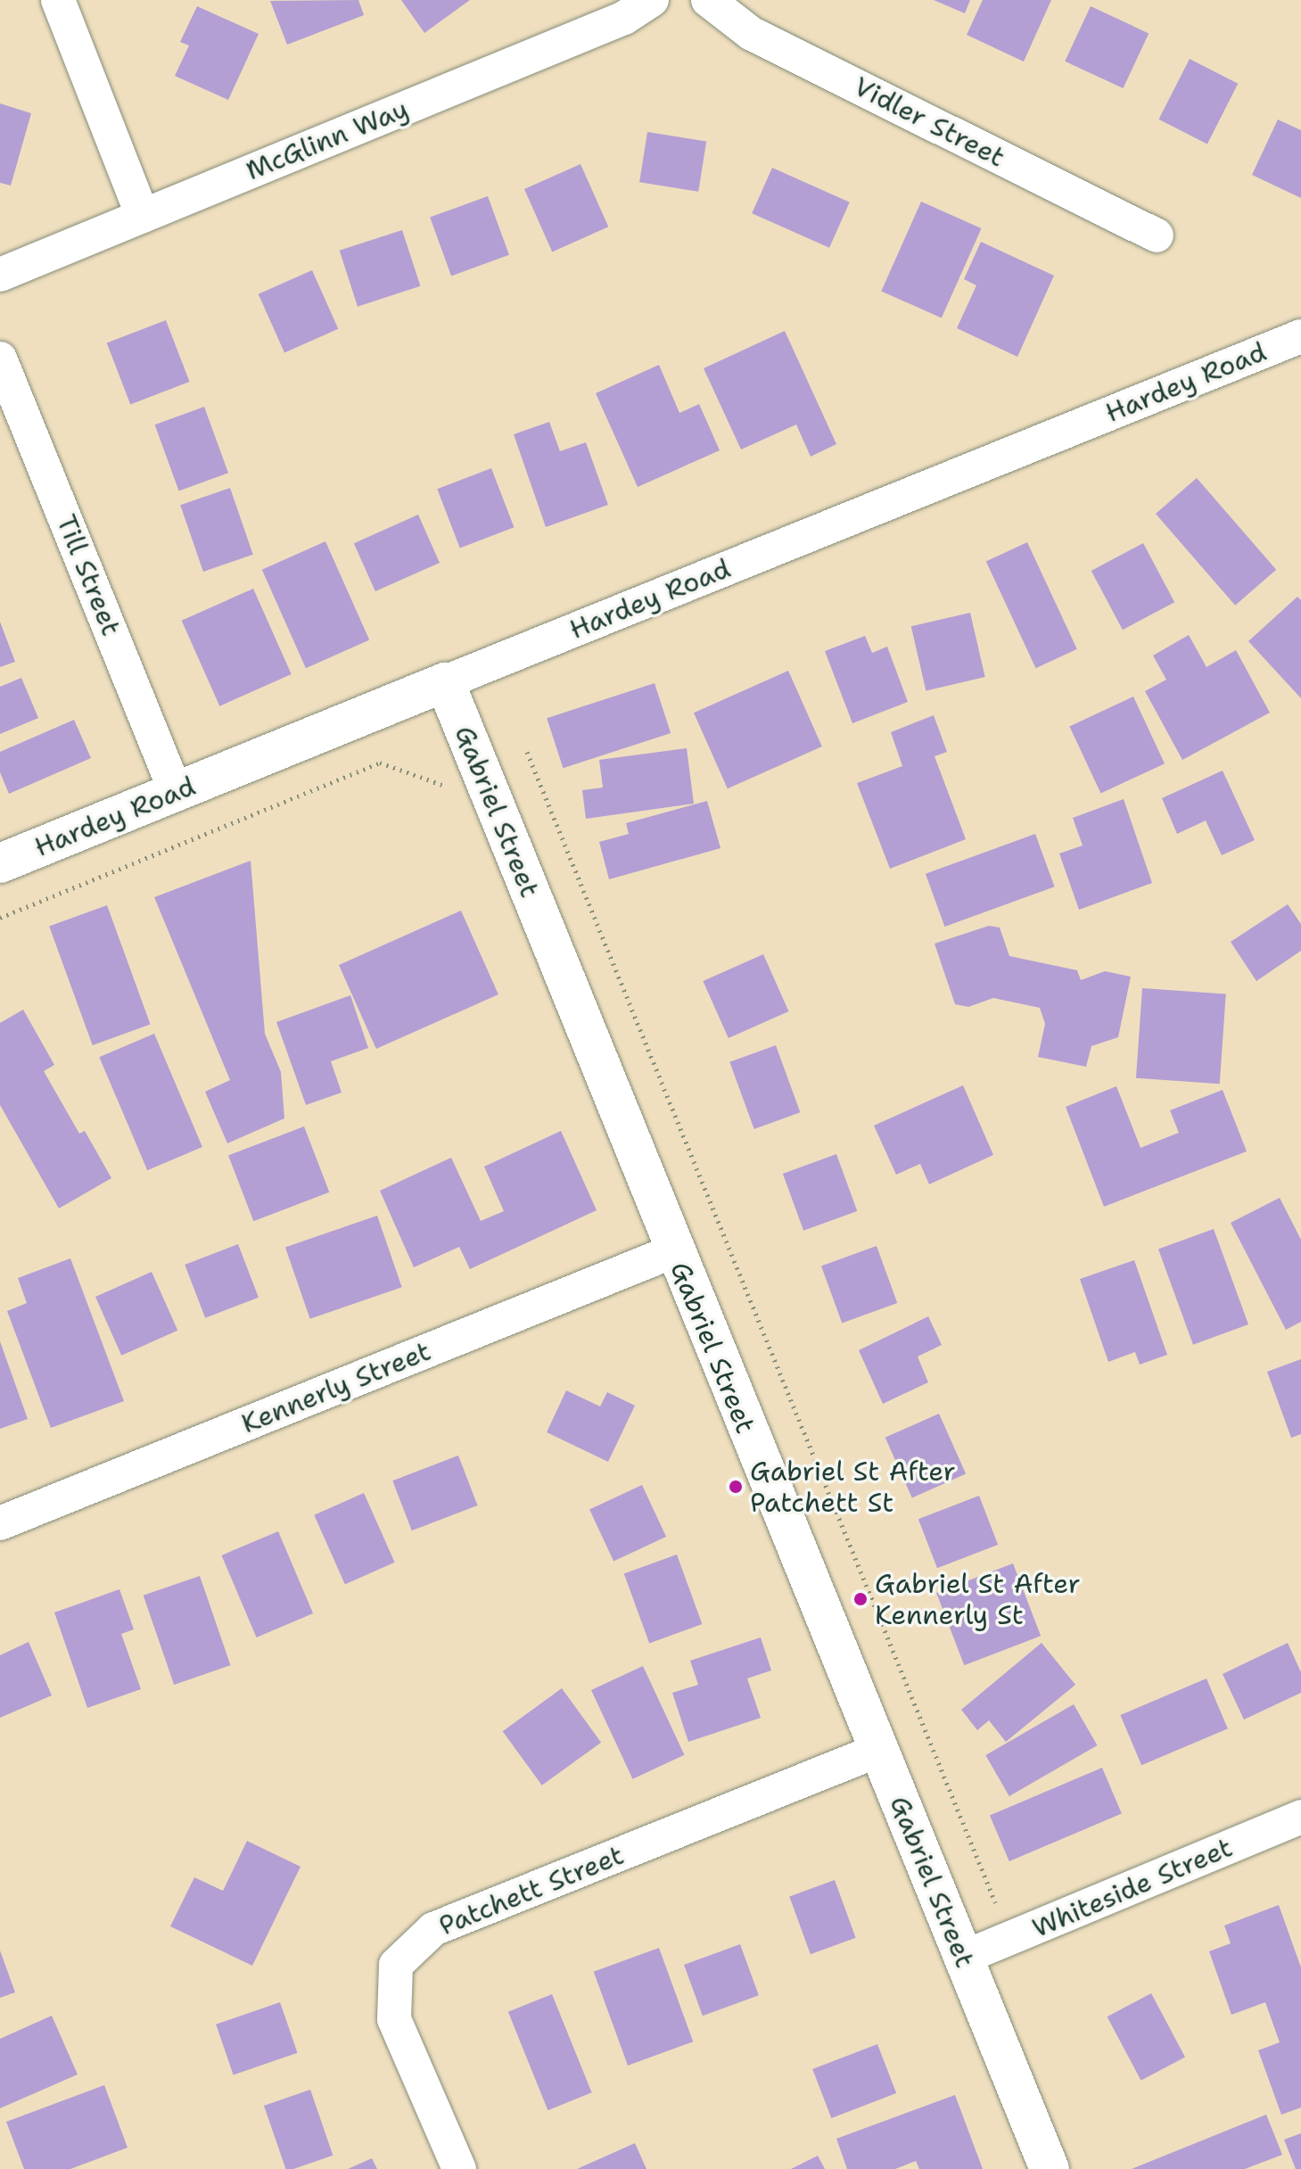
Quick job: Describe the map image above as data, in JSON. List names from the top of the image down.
{
  "streets": {
    "street": [
      "Vidler Street",
      "McGlinn Way",
      "Hardey Road",
      "Till Street",
      "Gabriel Street",
      "Kennerly Street",
      "Whiteside Street",
      "Patchett Street"
    ]
  },
  "crossings": [
    ["Hardey Road", "Till Street"],
    ["Hardey Road", "Gabriel Street"],
    ["Gabriel Street", "Kennerly Street"],
    ["Gabriel Street", "Whiteside Street"],
    ["Gabriel Street", "Patchett Street"]
  ],
  "places": ["Gabriel St After Patchett St", "Gabriel St After Kennerly St"]
}
